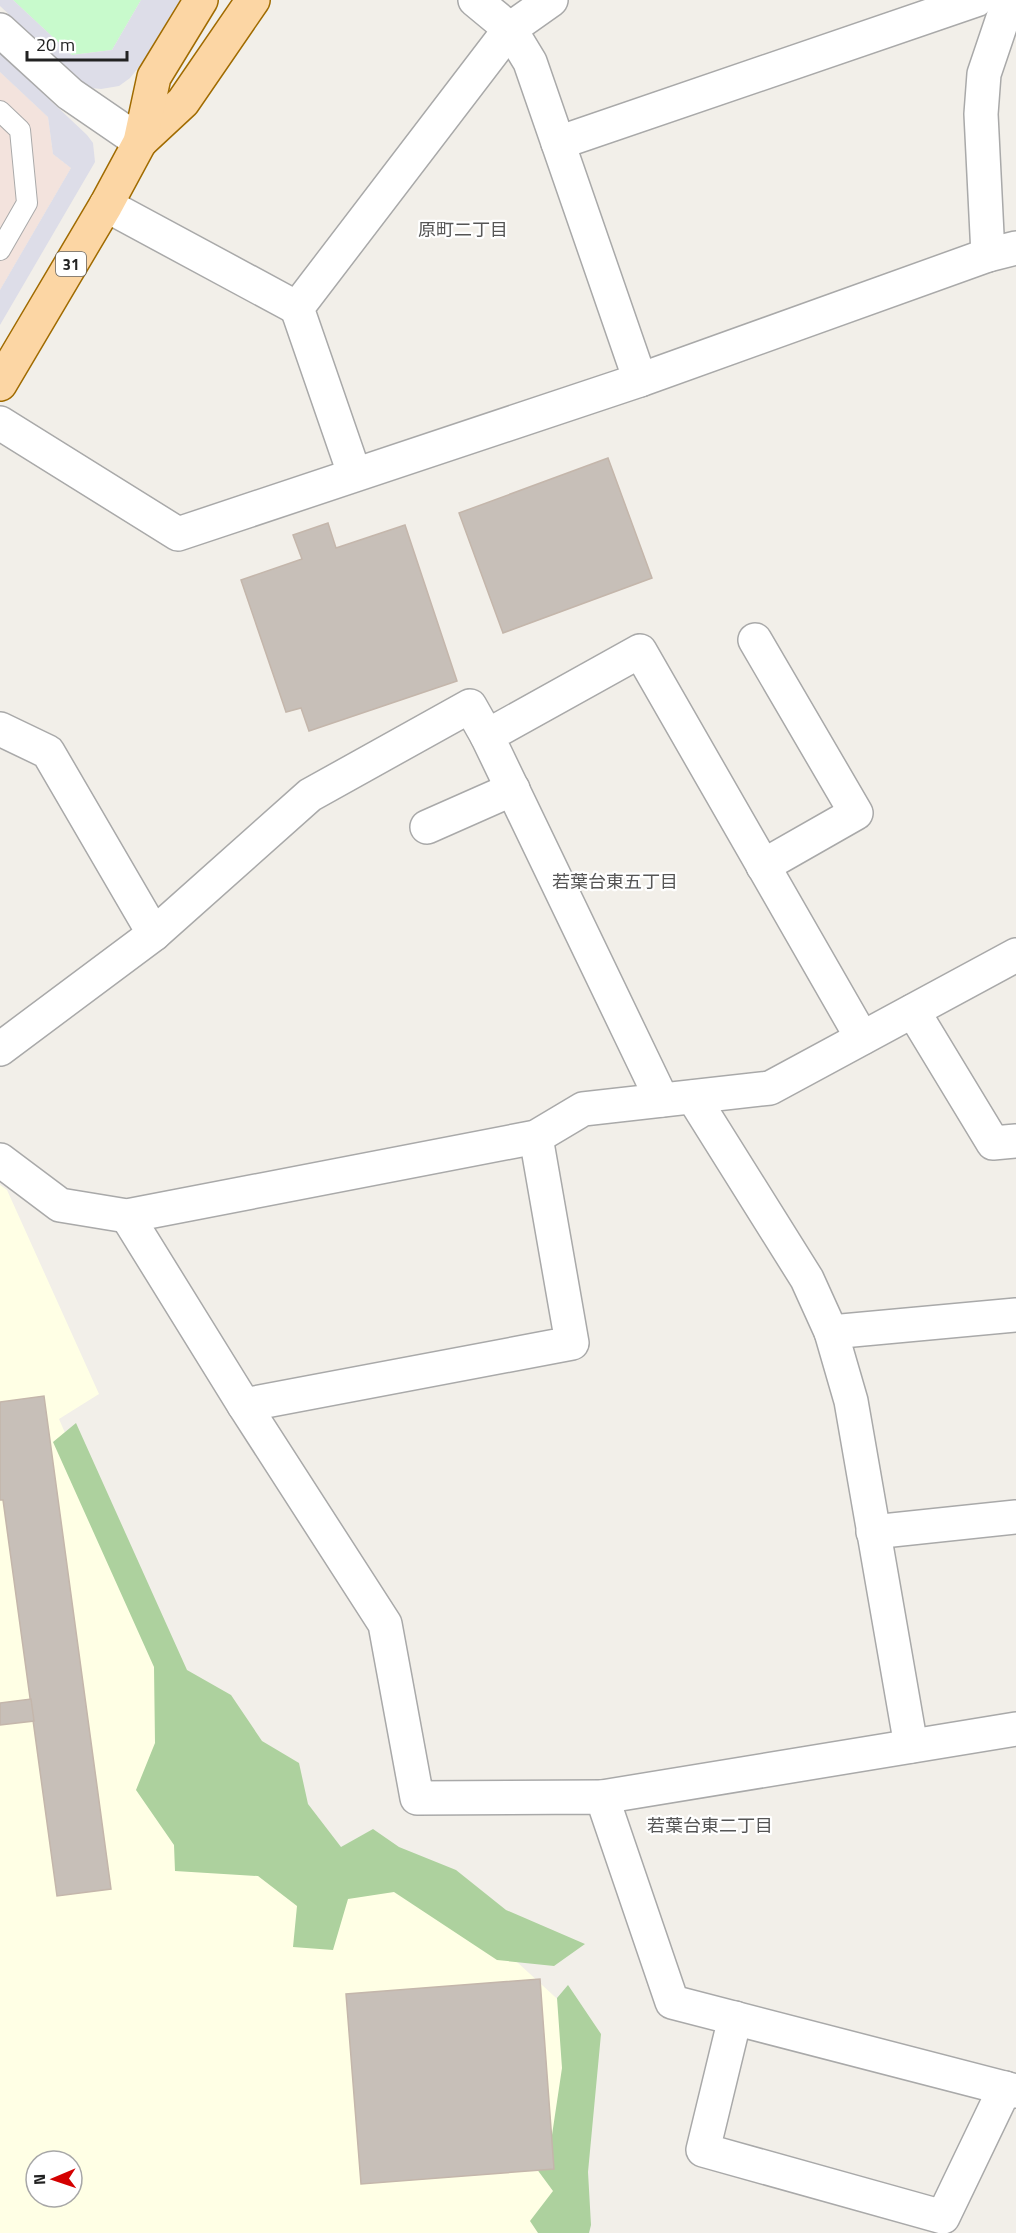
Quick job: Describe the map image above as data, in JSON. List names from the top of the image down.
{
  "streets": {
    "main road": ["31"]
  },
  "districts": ["原町二丁目", "若葉台東五丁目", "若葉台東二丁目"],
  "scale_bar": "20 m",
  "north": "left"
}
